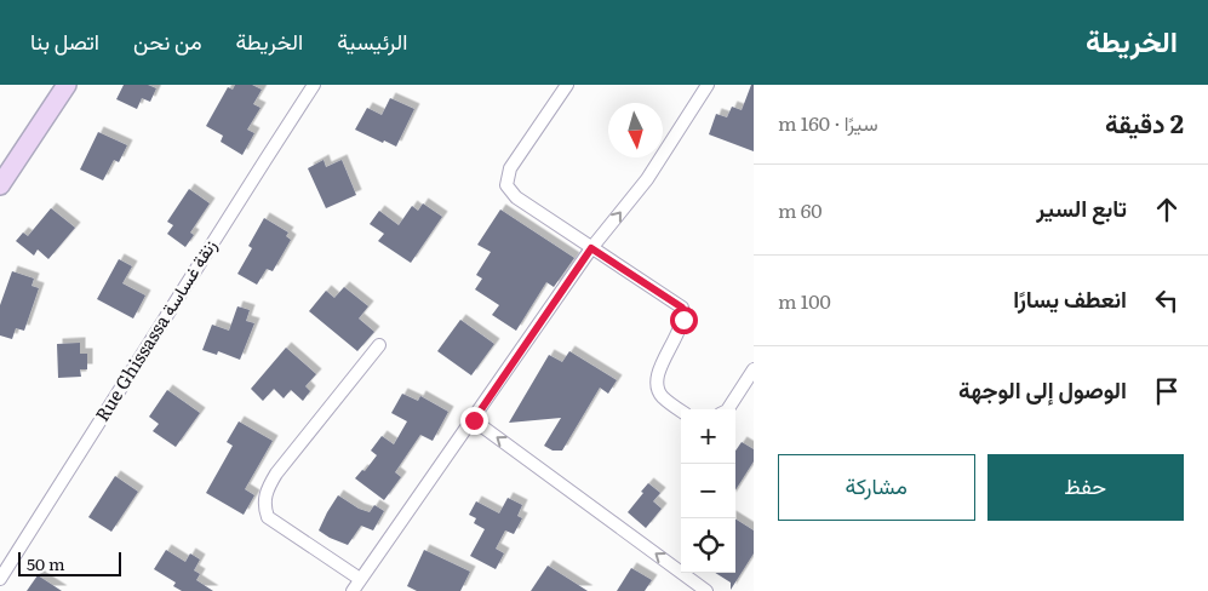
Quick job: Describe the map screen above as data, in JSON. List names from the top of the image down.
{
  "streets": {
    "street": ["Rue Ghissassa زنقة غساسة"]
  },
  "scale_bar": "50 m",
  "north": "bottom",
  "page": {
    "header": "الخريطة",
    "nav": [
      "الرئيسية",
      "الخريطة",
      "من نحن",
      "اتصل بنا"
    ],
    "heading": ["2 دقيقة", "سيرًا · 160 m"],
    "list": [
      ["تابع السير", "60 m"],
      ["انعطف يسارًا", "100 m"],
      "الوصول إلى الوجهة"
    ],
    "map_buttons": ["+", "−"],
    "buttons": ["حفظ", "مشاركة"],
    "scale": "50 m"
  }
}
